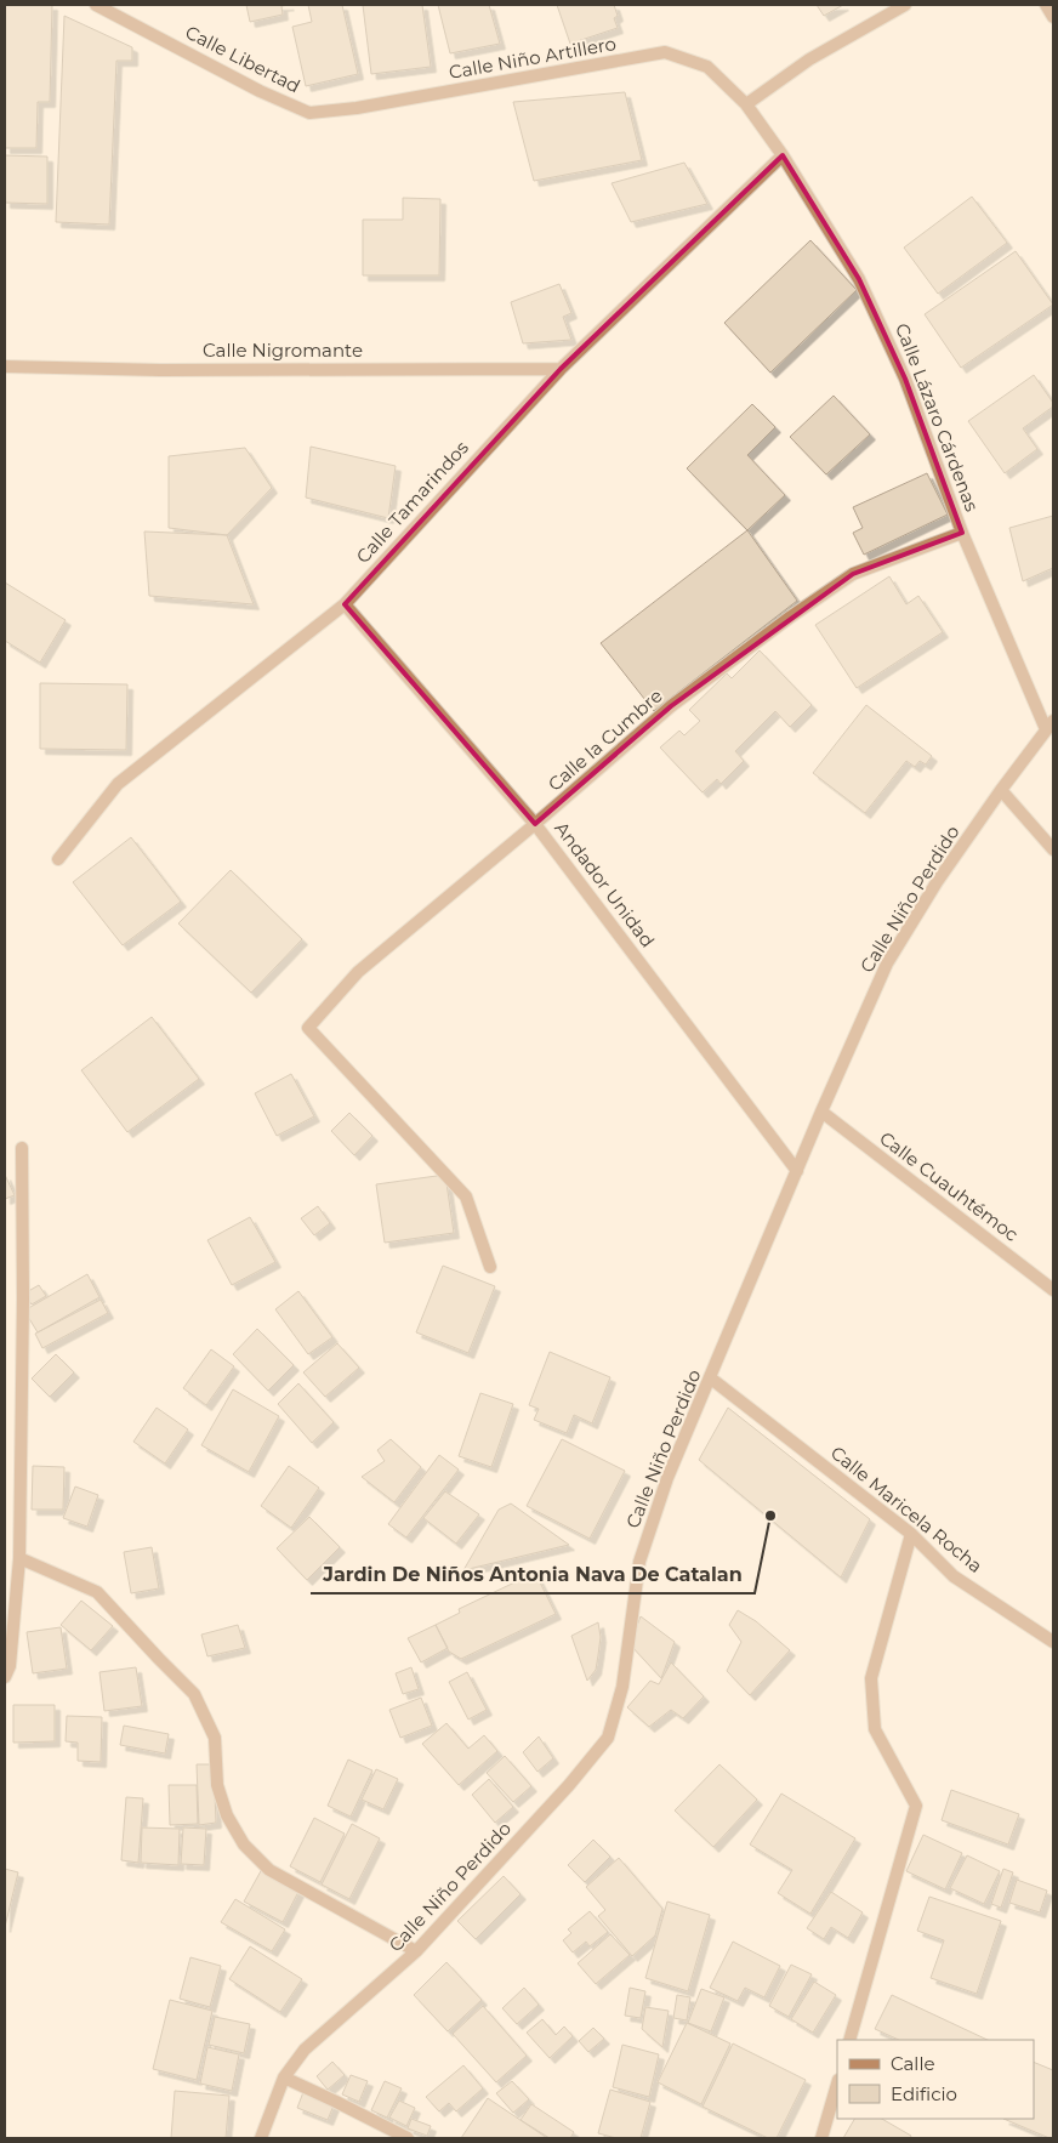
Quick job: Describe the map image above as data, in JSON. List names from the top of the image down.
{
  "streets": {
    "street": [
      "Calle Niño Artillero",
      "Calle Libertad",
      "Calle Nigromante",
      "Calle Lázaro Cárdenas",
      "Calle Tamarindos",
      "Calle la Cumbre",
      "Andador Unidad",
      "Calle Niño Perdido",
      "Calle Cuauhtémoc",
      "Calle Maricela Rocha"
    ]
  },
  "crossings": [
    ["Calle Niño Artillero", "Calle Libertad"],
    ["Calle Niño Artillero", "Calle Lázaro Cárdenas"],
    ["Calle Nigromante", "Calle Tamarindos"],
    ["Calle Lázaro Cárdenas", "Calle Tamarindos"],
    ["Calle Lázaro Cárdenas", "Calle la Cumbre"],
    ["Calle Lázaro Cárdenas", "Calle Niño Perdido"],
    ["Calle Tamarindos", "Andador Unidad"],
    ["Calle la Cumbre", "Andador Unidad"],
    ["Andador Unidad", "Calle Niño Perdido"],
    ["Calle Niño Perdido", "Calle Cuauhtémoc"],
    ["Calle Niño Perdido", "Calle Maricela Rocha"]
  ],
  "places": ["Jardin De Niños Antonia Nava De Catalan"],
  "legend": ["Calle", "Edificio"]
}
